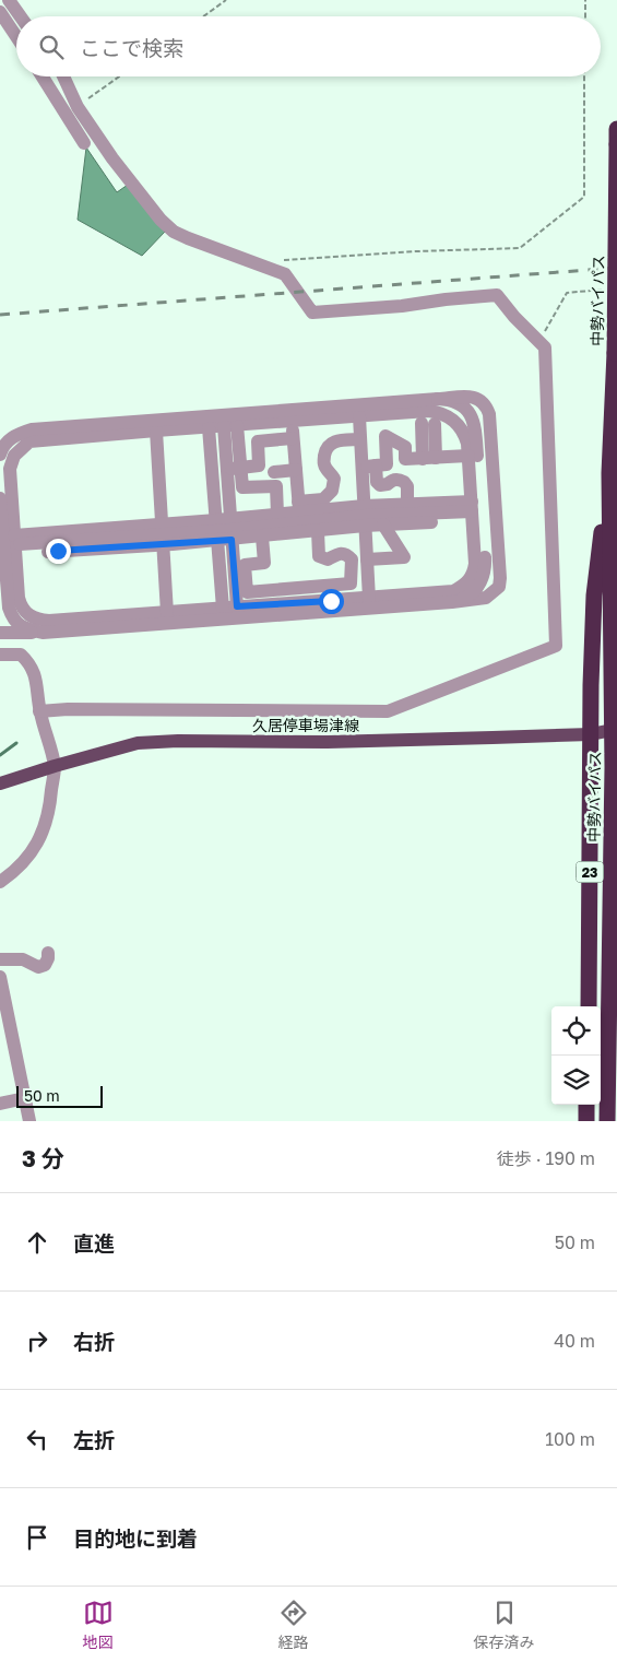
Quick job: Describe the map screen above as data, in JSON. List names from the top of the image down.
{
  "streets": {
    "highway": ["中勢バイパス", "23"],
    "main road": ["久居停車場津線"]
  },
  "crossings": [
    ["中勢バイパス", "久居停車場津線"]
  ],
  "scale_bar": "50 m",
  "page": {
    "search": "ここで検索",
    "scale": "50 m",
    "heading": ["3 分", "徒歩 · 190 m"],
    "list": [
      ["直進", "50 m"],
      ["右折", "40 m"],
      ["左折", "100 m"],
      "目的地に到着"
    ],
    "nav": ["地図", "経路", "保存済み"]
  }
}
